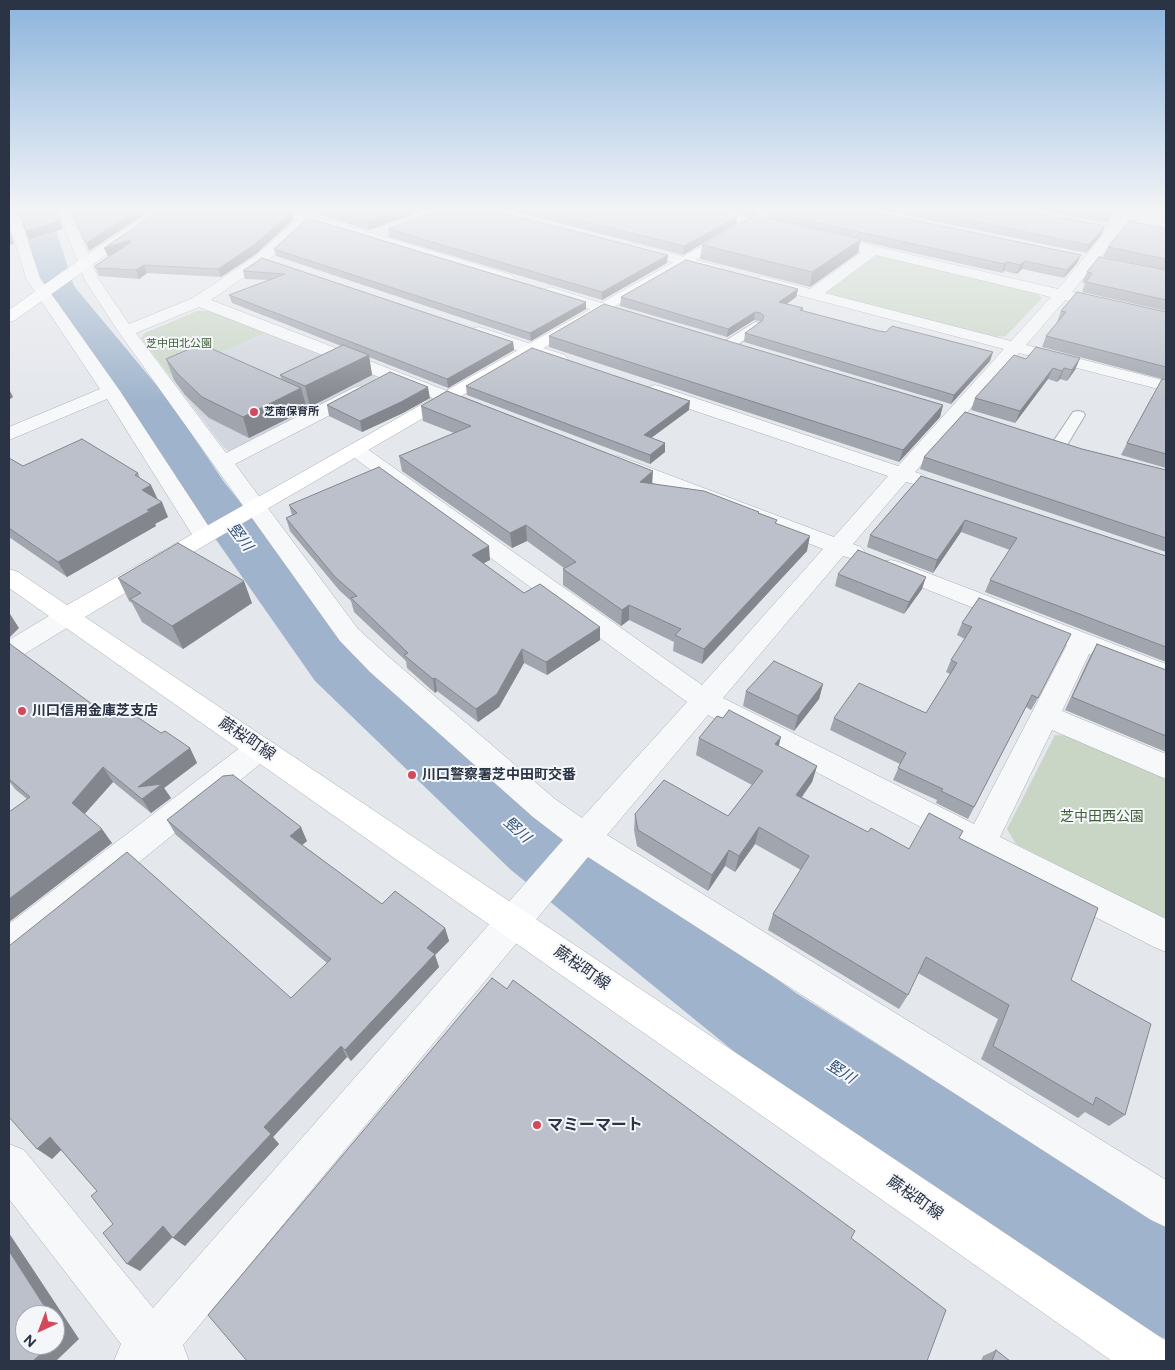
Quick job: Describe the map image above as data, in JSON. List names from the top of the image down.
{
  "streets": {
    "main road": ["蕨桜町線"]
  },
  "water": ["竪川"],
  "parks": ["芝中田北公園", "芝中田西公園"],
  "places": [
    "芝南保育所",
    "川口信用金庫芝支店",
    "川口警察署芝中田町交番",
    "マミーマート"
  ],
  "north": "bottom left"
}
